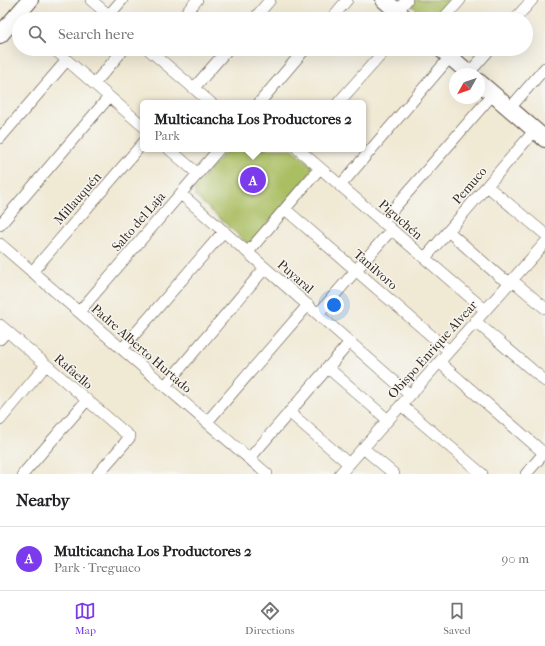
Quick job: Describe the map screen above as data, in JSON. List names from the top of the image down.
{
  "streets": {
    "street": [
      "Pemuco",
      "Millauquén",
      "Piguchén",
      "Salto del Laja",
      "Tanilvoro",
      "Puyaral",
      "Padre Alberto Hurtado",
      "Obispo Enrique Alvear",
      "Rafaello"
    ]
  },
  "crossings": [
    ["Pemuco", "Piguchén"],
    ["Millauquén", "Padre Alberto Hurtado"],
    ["Piguchén", "Obispo Enrique Alvear"],
    ["Salto del Laja", "Puyaral"],
    ["Salto del Laja", "Padre Alberto Hurtado"],
    ["Tanilvoro", "Obispo Enrique Alvear"],
    ["Puyaral", "Obispo Enrique Alvear"]
  ],
  "north": "bottom left",
  "page": {
    "search": "Search here",
    "popup": ["Multicancha Los Productores 2", "Park"],
    "pins": "A",
    "heading": "Nearby",
    "list": [
      {
        "mark": "A",
        "name": "Multicancha Los Productores 2",
        "note": "Park · Treguaco",
        "value": "90 m"
      }
    ],
    "nav": ["Map", "Directions", "Saved"]
  }
}
